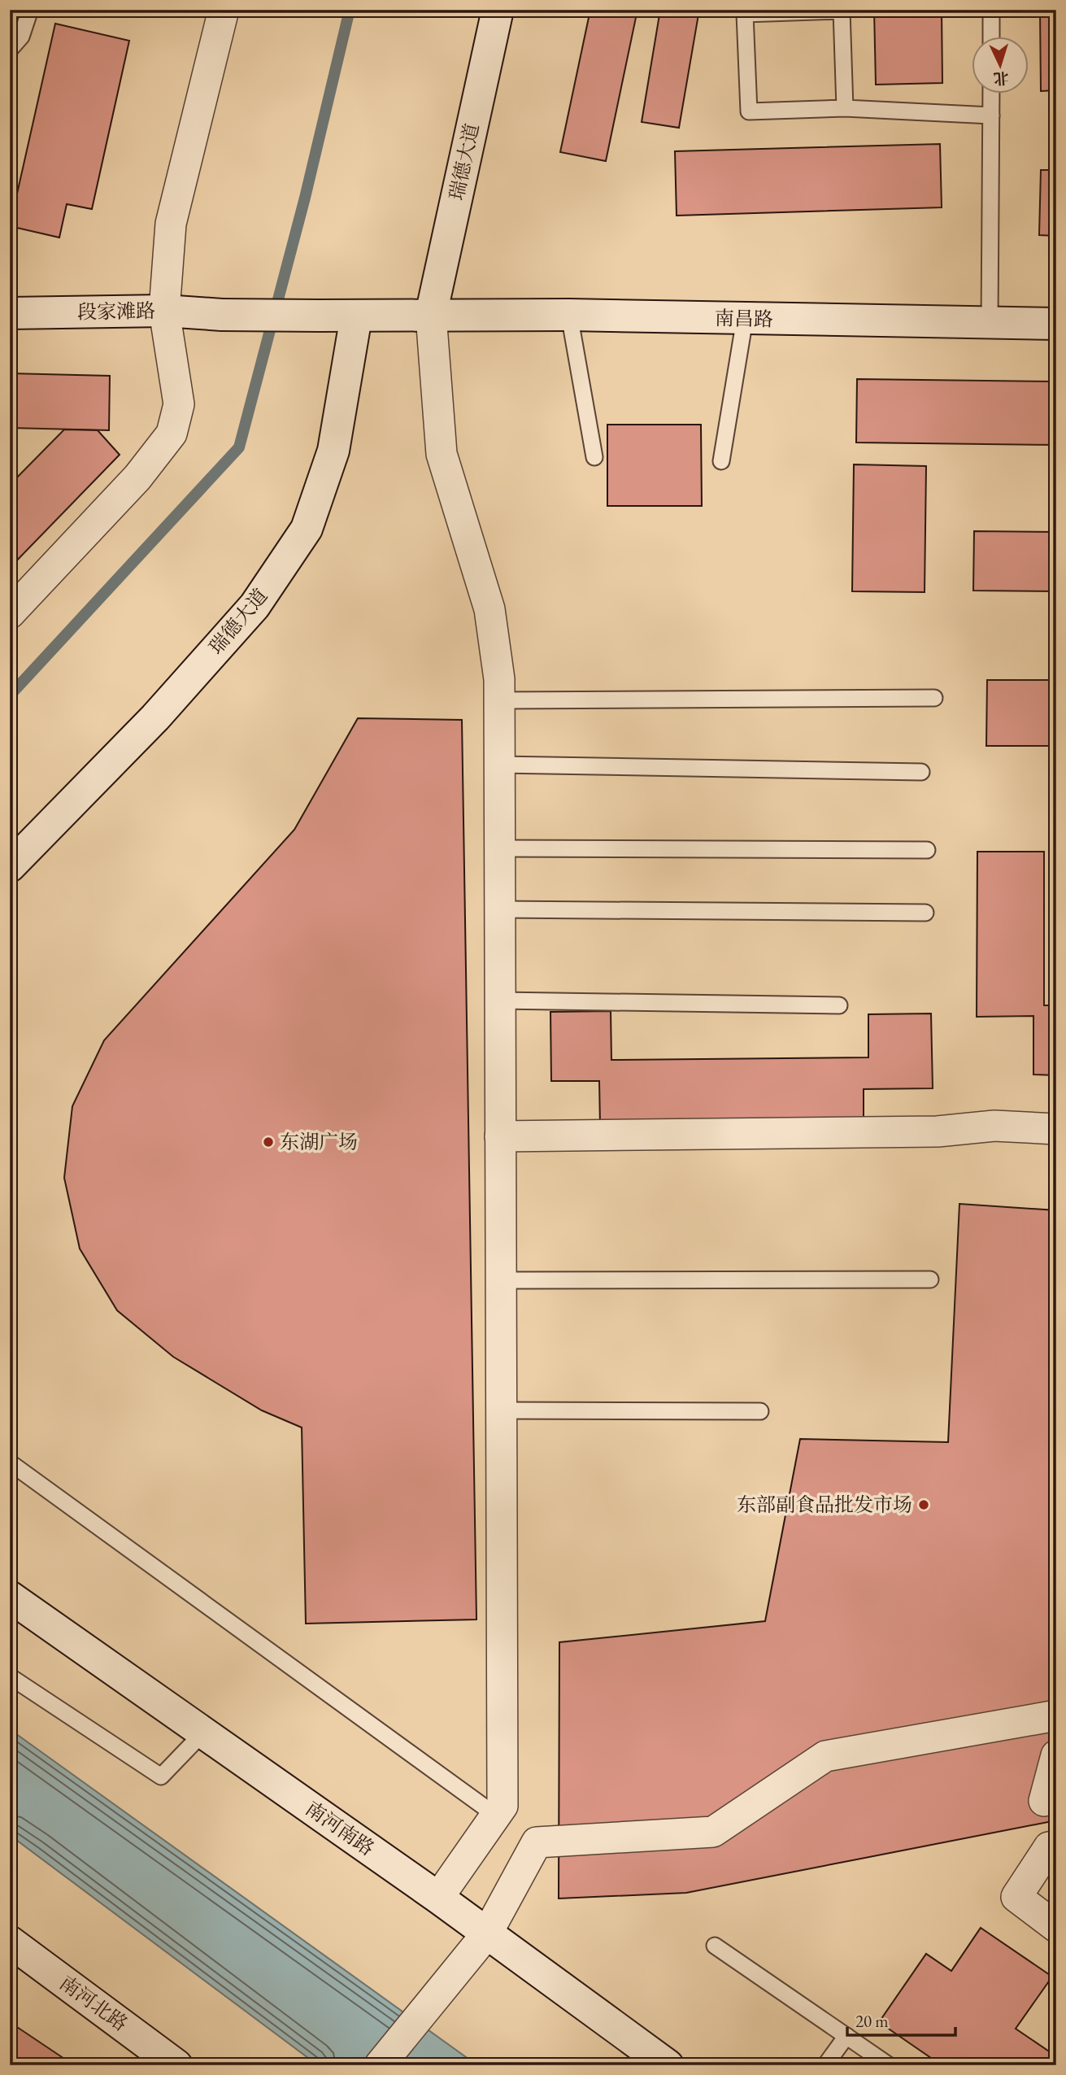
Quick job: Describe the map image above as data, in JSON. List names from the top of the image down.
{
  "streets": {
    "street": [
      "瑞德大道",
      "段家滩路",
      "南昌路",
      "南河南路",
      "南河北路"
    ]
  },
  "crossings": [
    ["瑞德大道", "南昌路"],
    ["段家滩路", "南昌路"]
  ],
  "places": ["东湖广场", "东部副食品批发市场"],
  "scale_bar": "20 m",
  "north": "bottom"
}
